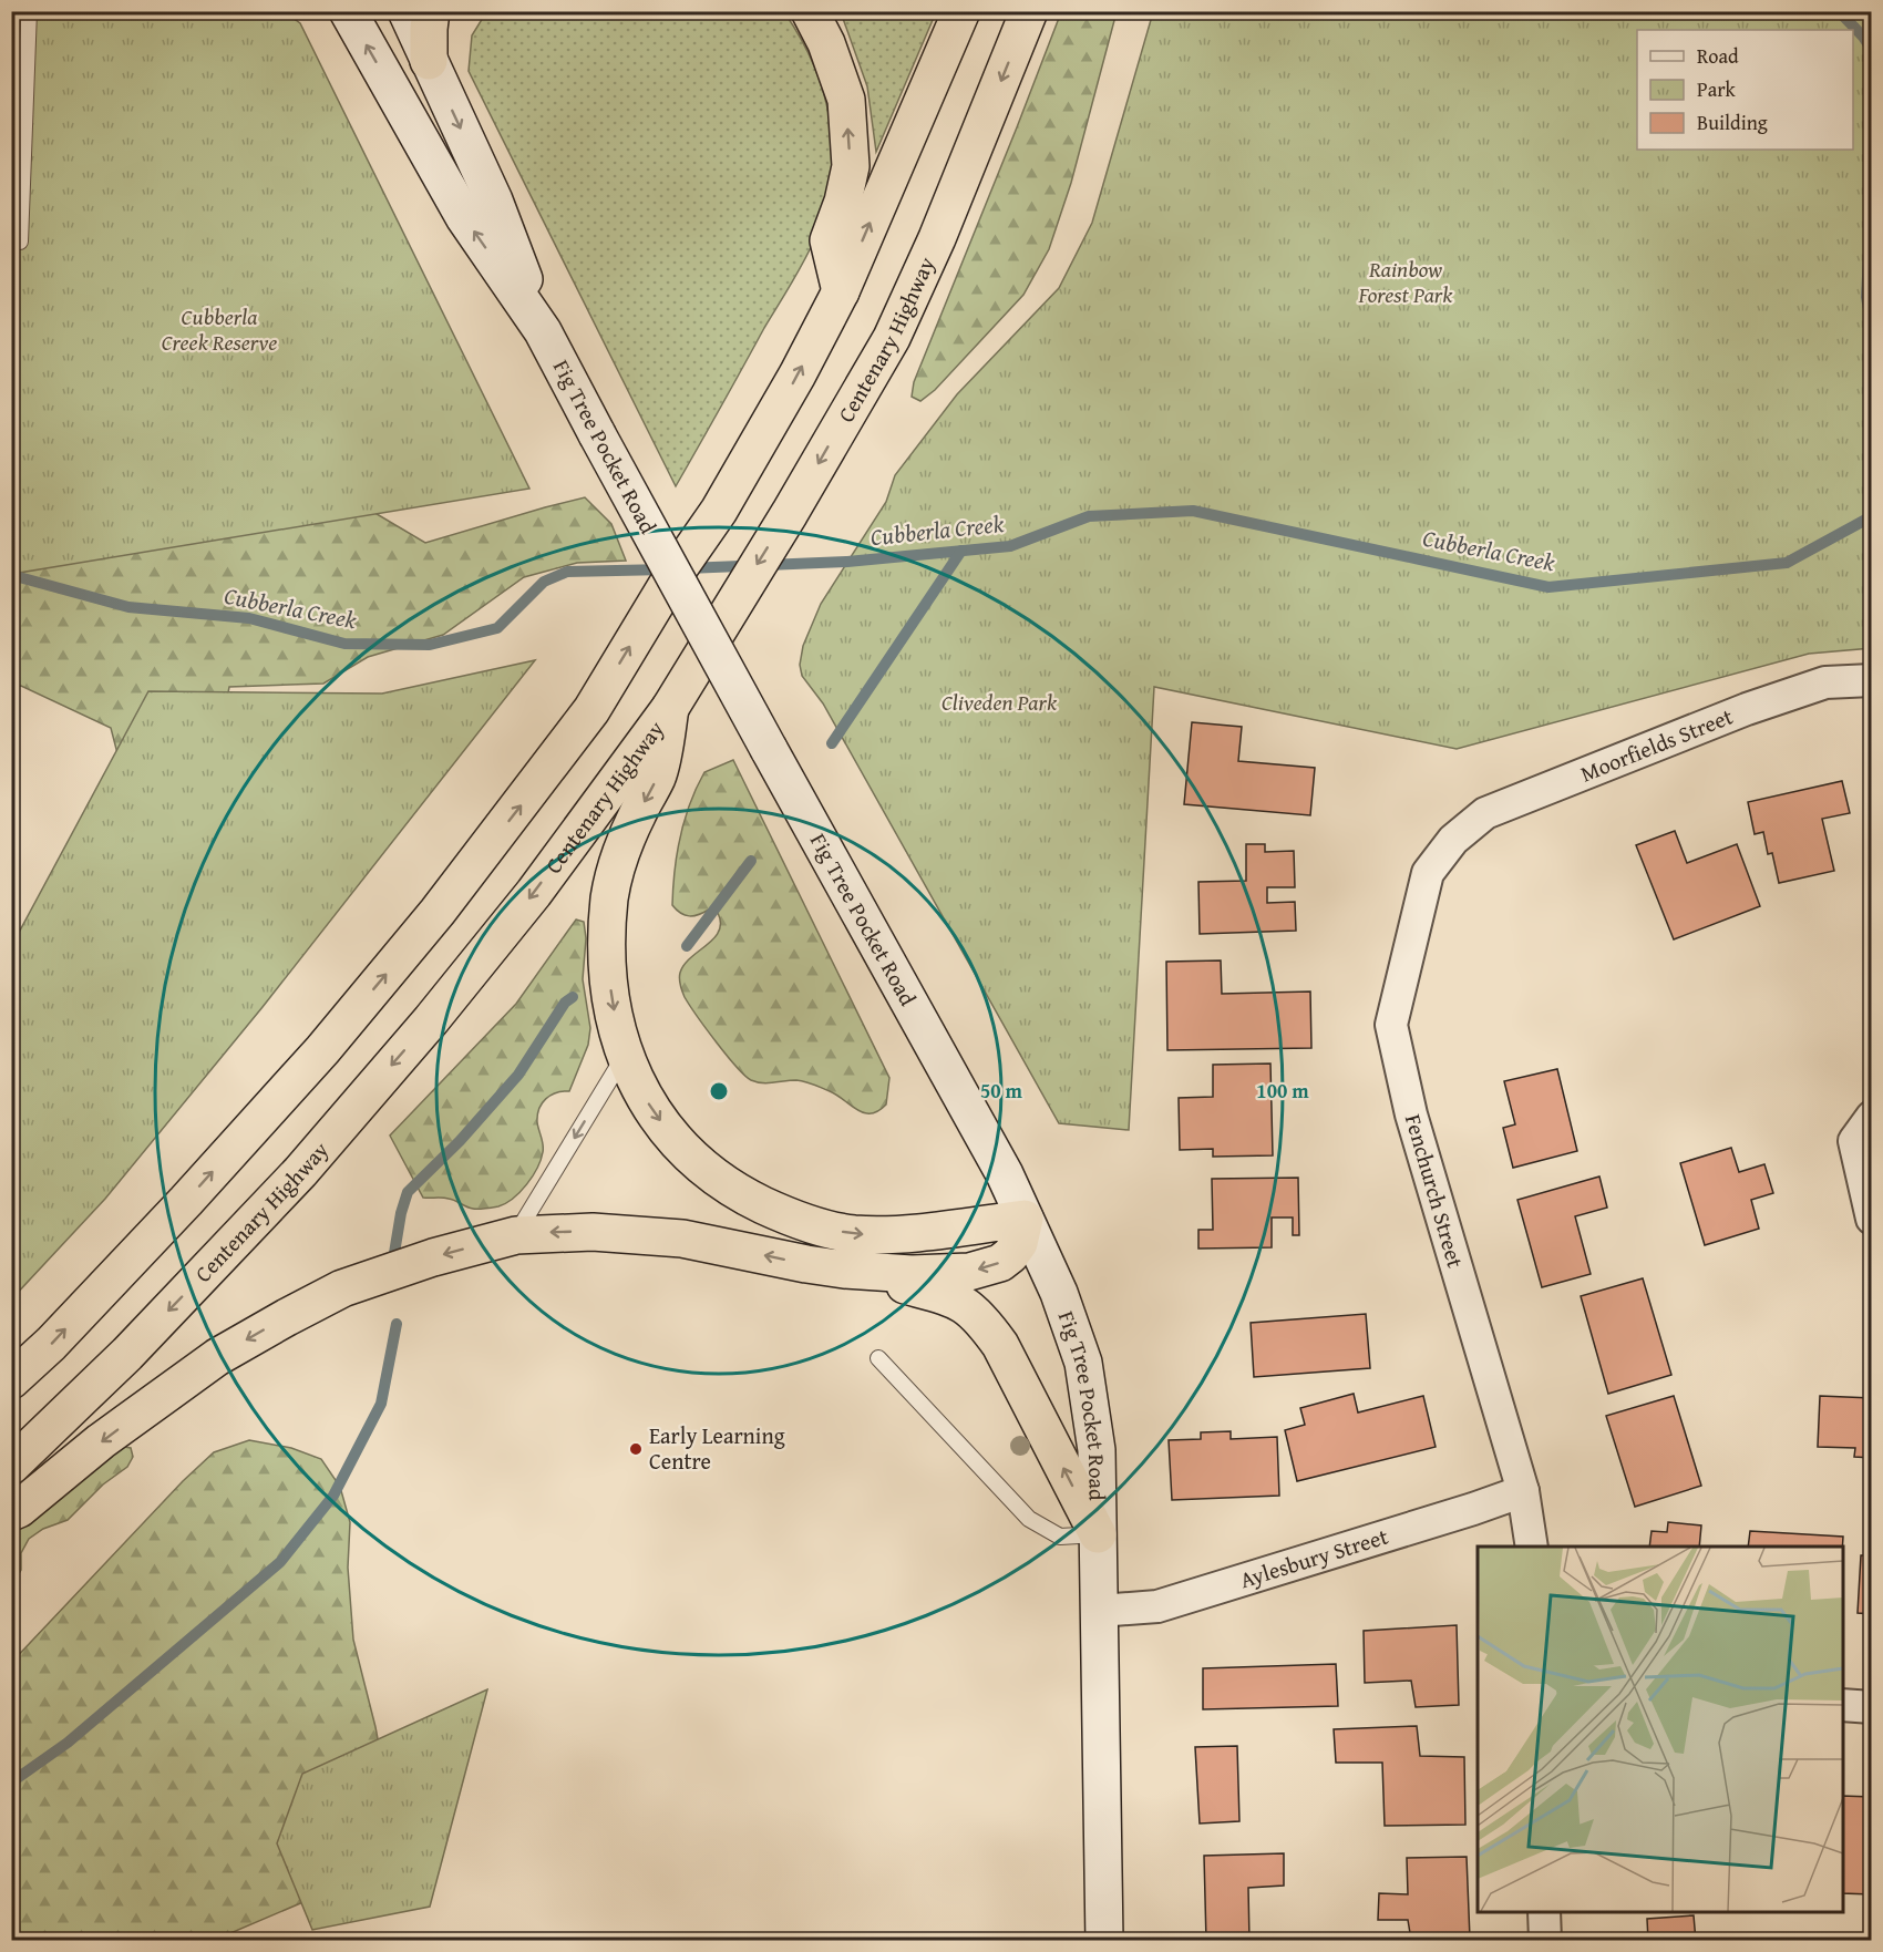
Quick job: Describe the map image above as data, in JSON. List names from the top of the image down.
{
  "streets": {
    "highway": ["Centenary Highway"],
    "main road": ["Fig Tree Pocket Road"],
    "street": ["Moorfields Street", "Fenchurch Street", "Aylesbury Street"]
  },
  "crossings": [
    ["Fig Tree Pocket Road", "Aylesbury Street"],
    ["Moorfields Street", "Fenchurch Street"],
    ["Fenchurch Street", "Aylesbury Street"]
  ],
  "water": ["Cubberla Creek"],
  "parks": ["Rainbow Forest Park", "Cubberla Creek Reserve", "Cliveden Park"],
  "places": ["Early Learning Centre"],
  "legend": ["Road", "Park", "Building"],
  "rings": ["50 m", "100 m"]
}
